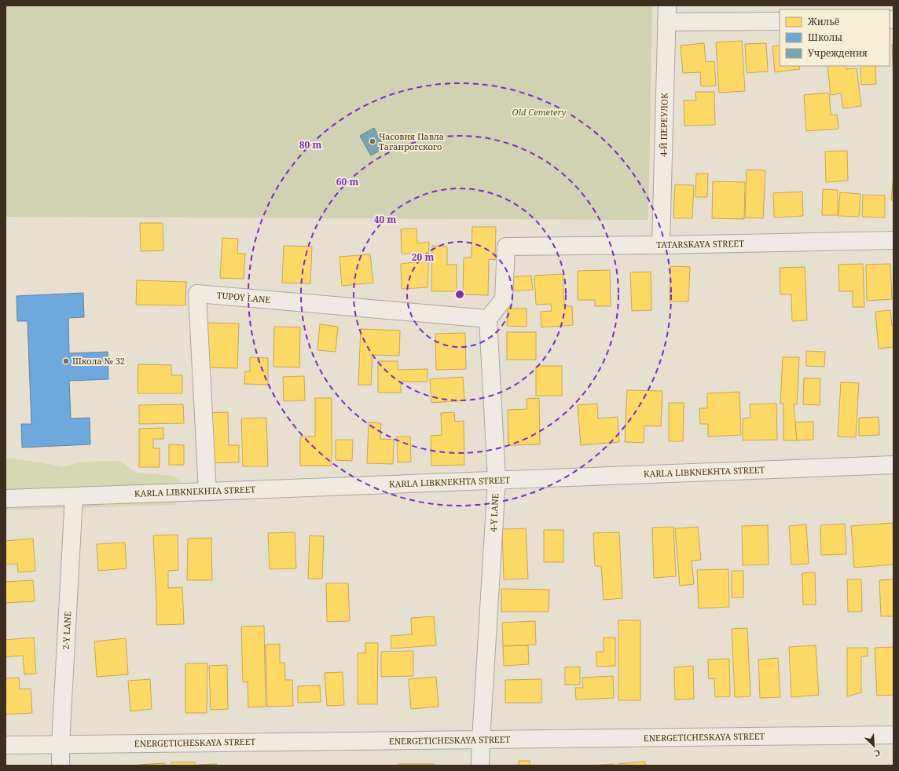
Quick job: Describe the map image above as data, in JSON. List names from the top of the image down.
{
  "streets": {
    "street": [
      "4-Й ПЕРЕУЛОК",
      "TATARSKAYA STREET",
      "TUPOY LANE",
      "KARLA LIBKNEKHTA STREET",
      "4-Y LANE",
      "2-Y LANE",
      "ENERGETICHESKAYA STREET"
    ]
  },
  "crossings": [
    ["4-Й ПЕРЕУЛОК", "TATARSKAYA STREET"],
    ["TATARSKAYA STREET", "TUPOY LANE"],
    ["TATARSKAYA STREET", "4-Y LANE"],
    ["TUPOY LANE", "KARLA LIBKNEKHTA STREET"],
    ["TUPOY LANE", "4-Y LANE"],
    ["KARLA LIBKNEKHTA STREET", "4-Y LANE"],
    ["KARLA LIBKNEKHTA STREET", "2-Y LANE"],
    ["4-Y LANE", "ENERGETICHESKAYA STREET"],
    ["2-Y LANE", "ENERGETICHESKAYA STREET"]
  ],
  "parks": ["Old Cemetery"],
  "places": ["Часовня Павла Таганрогского", "Школа № 32"],
  "legend": ["Жильё", "Школы", "Учреждения"],
  "north": "bottom right",
  "rings": [
    "80 m",
    "60 m",
    "40 m",
    "20 m"
  ]
}
